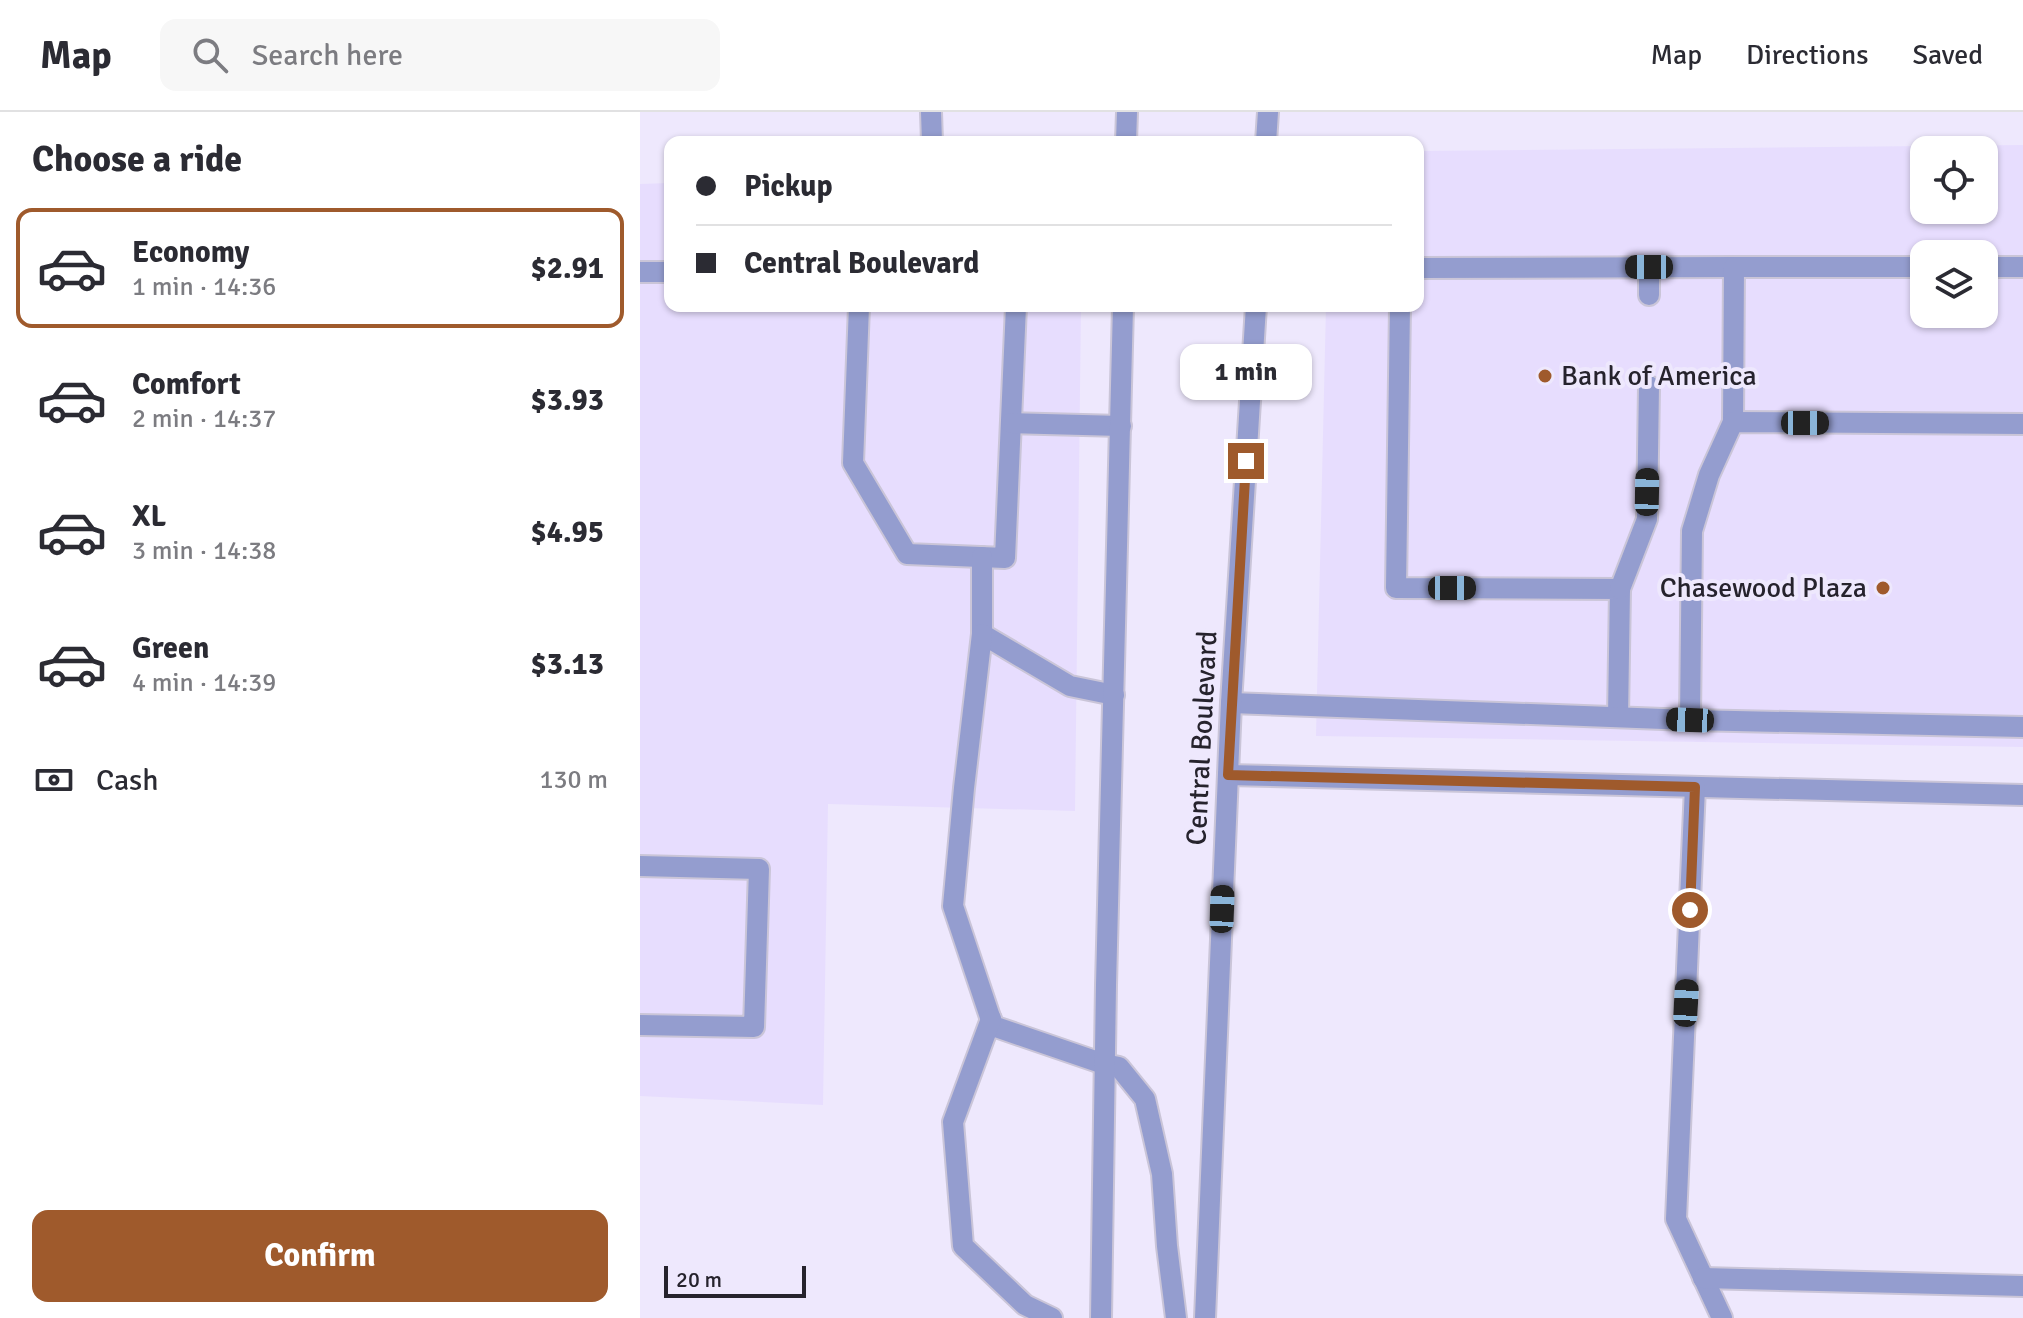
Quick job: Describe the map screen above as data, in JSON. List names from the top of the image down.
{
  "streets": {
    "street": ["Central Boulevard"]
  },
  "places": ["Bank of America", "Chasewood Plaza"],
  "scale_bar": "20 m",
  "page": {
    "header": "Map",
    "search": "Search here",
    "nav": ["Map", "Directions", "Saved"],
    "heading": "Choose a ride",
    "banner": ["Pickup", "Central Boulevard"],
    "list": [
      {
        "name": "Economy",
        "note": "1 min · 14:36",
        "value": "$2.91"
      },
      {
        "name": "Comfort",
        "note": "2 min · 14:37",
        "value": "$3.93"
      },
      {
        "name": "XL",
        "note": "3 min · 14:38",
        "value": "$4.95"
      },
      {
        "name": "Green",
        "note": "4 min · 14:39",
        "value": "$3.13"
      }
    ],
    "bubble": "1 min",
    "pay": ["Cash", "130 m"],
    "buttons": "Confirm",
    "scale": "20 m"
  }
}
